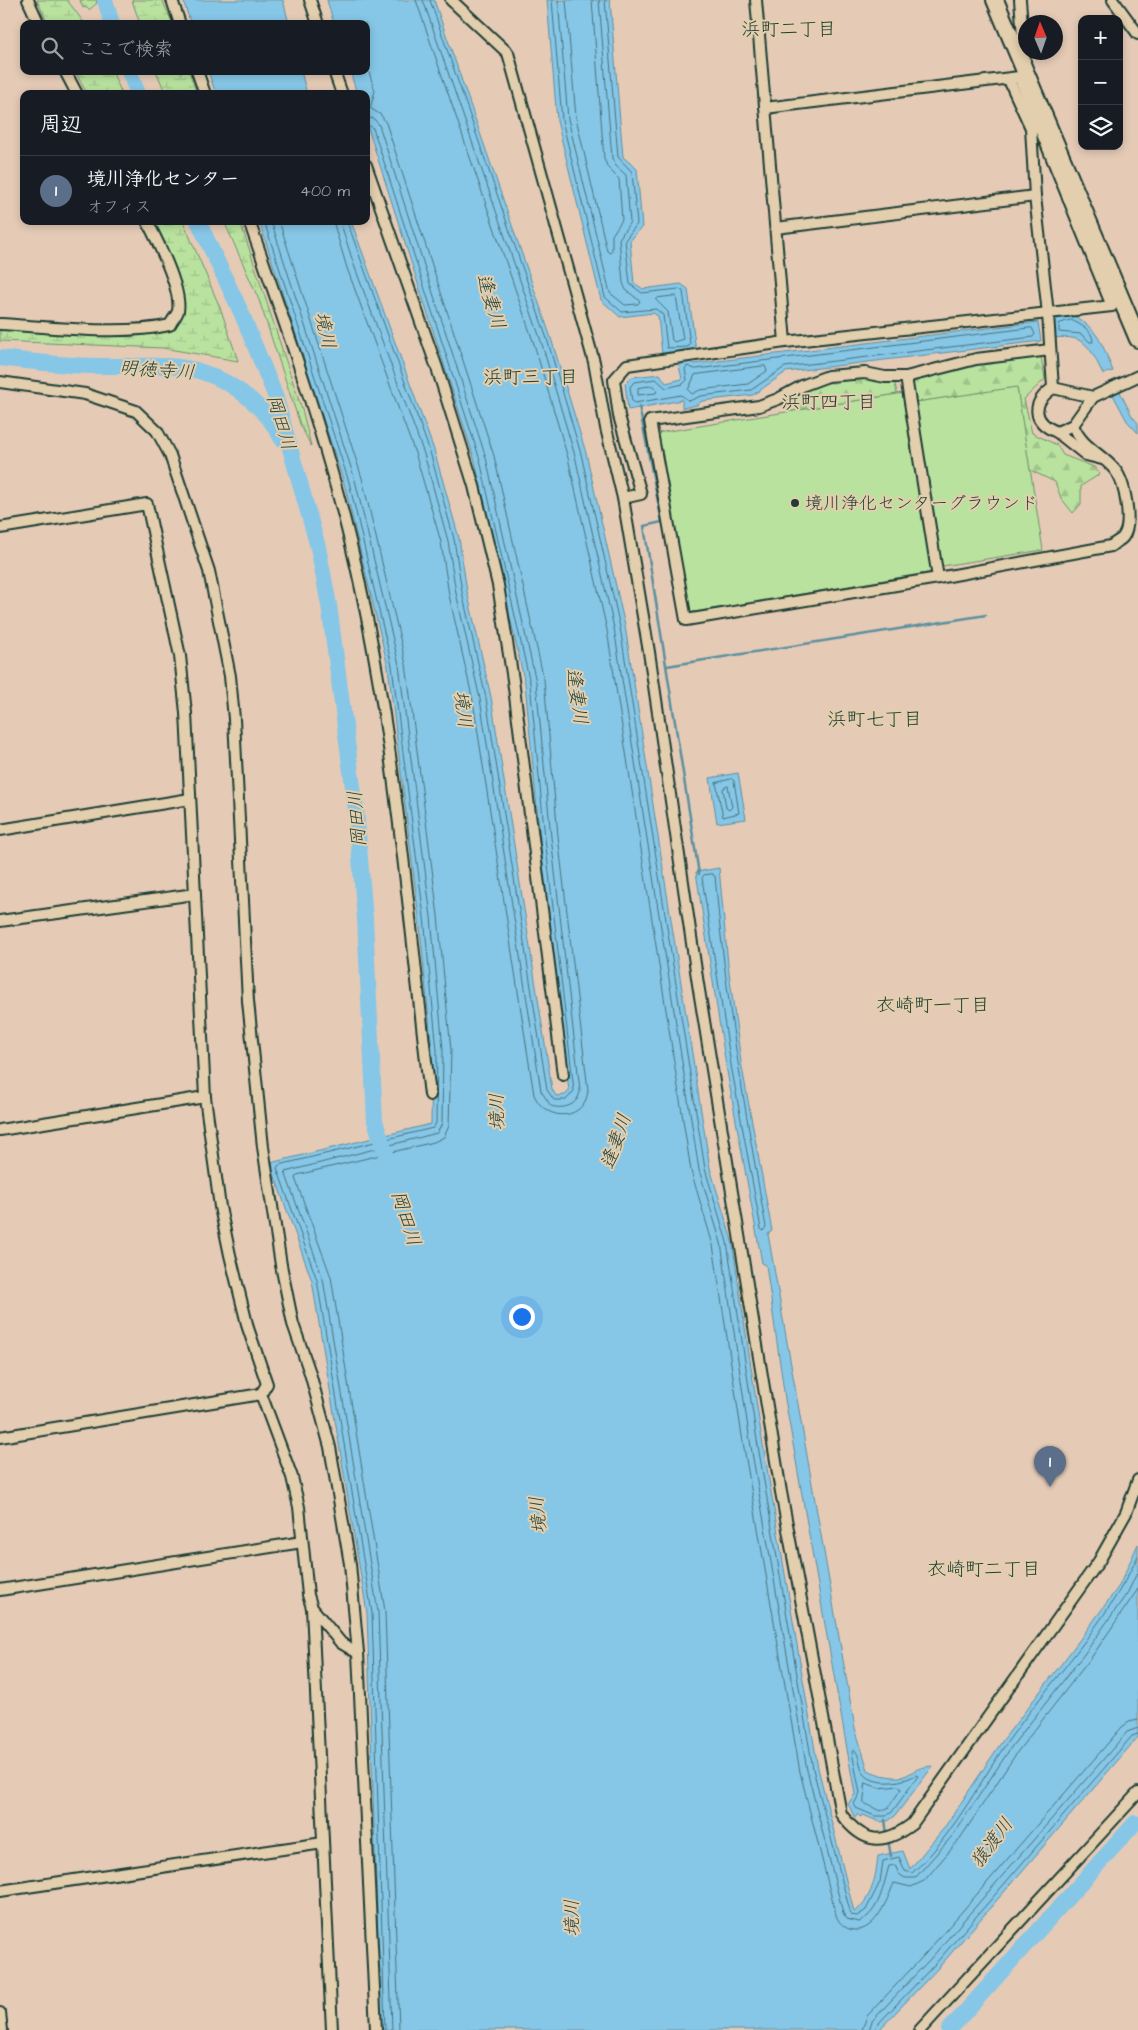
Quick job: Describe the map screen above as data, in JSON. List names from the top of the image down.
{
  "districts": [
    "浜町二丁目",
    "浜町三丁目",
    "浜町四丁目",
    "浜町七丁目",
    "衣崎町一丁目",
    "衣崎町二丁目"
  ],
  "water": [
    "逢妻川",
    "境川",
    "明徳寺川",
    "岡田川",
    "猿渡川"
  ],
  "places": ["境川浄化センターグラウンド"],
  "north": "top",
  "page": {
    "map_buttons": ["+", "−"],
    "search": "ここで検索",
    "heading": "周辺",
    "list": [
      {
        "mark": "1",
        "name": "境川浄化センター",
        "note": "オフィス",
        "value": "400 m"
      }
    ],
    "pins": "1"
  }
}
